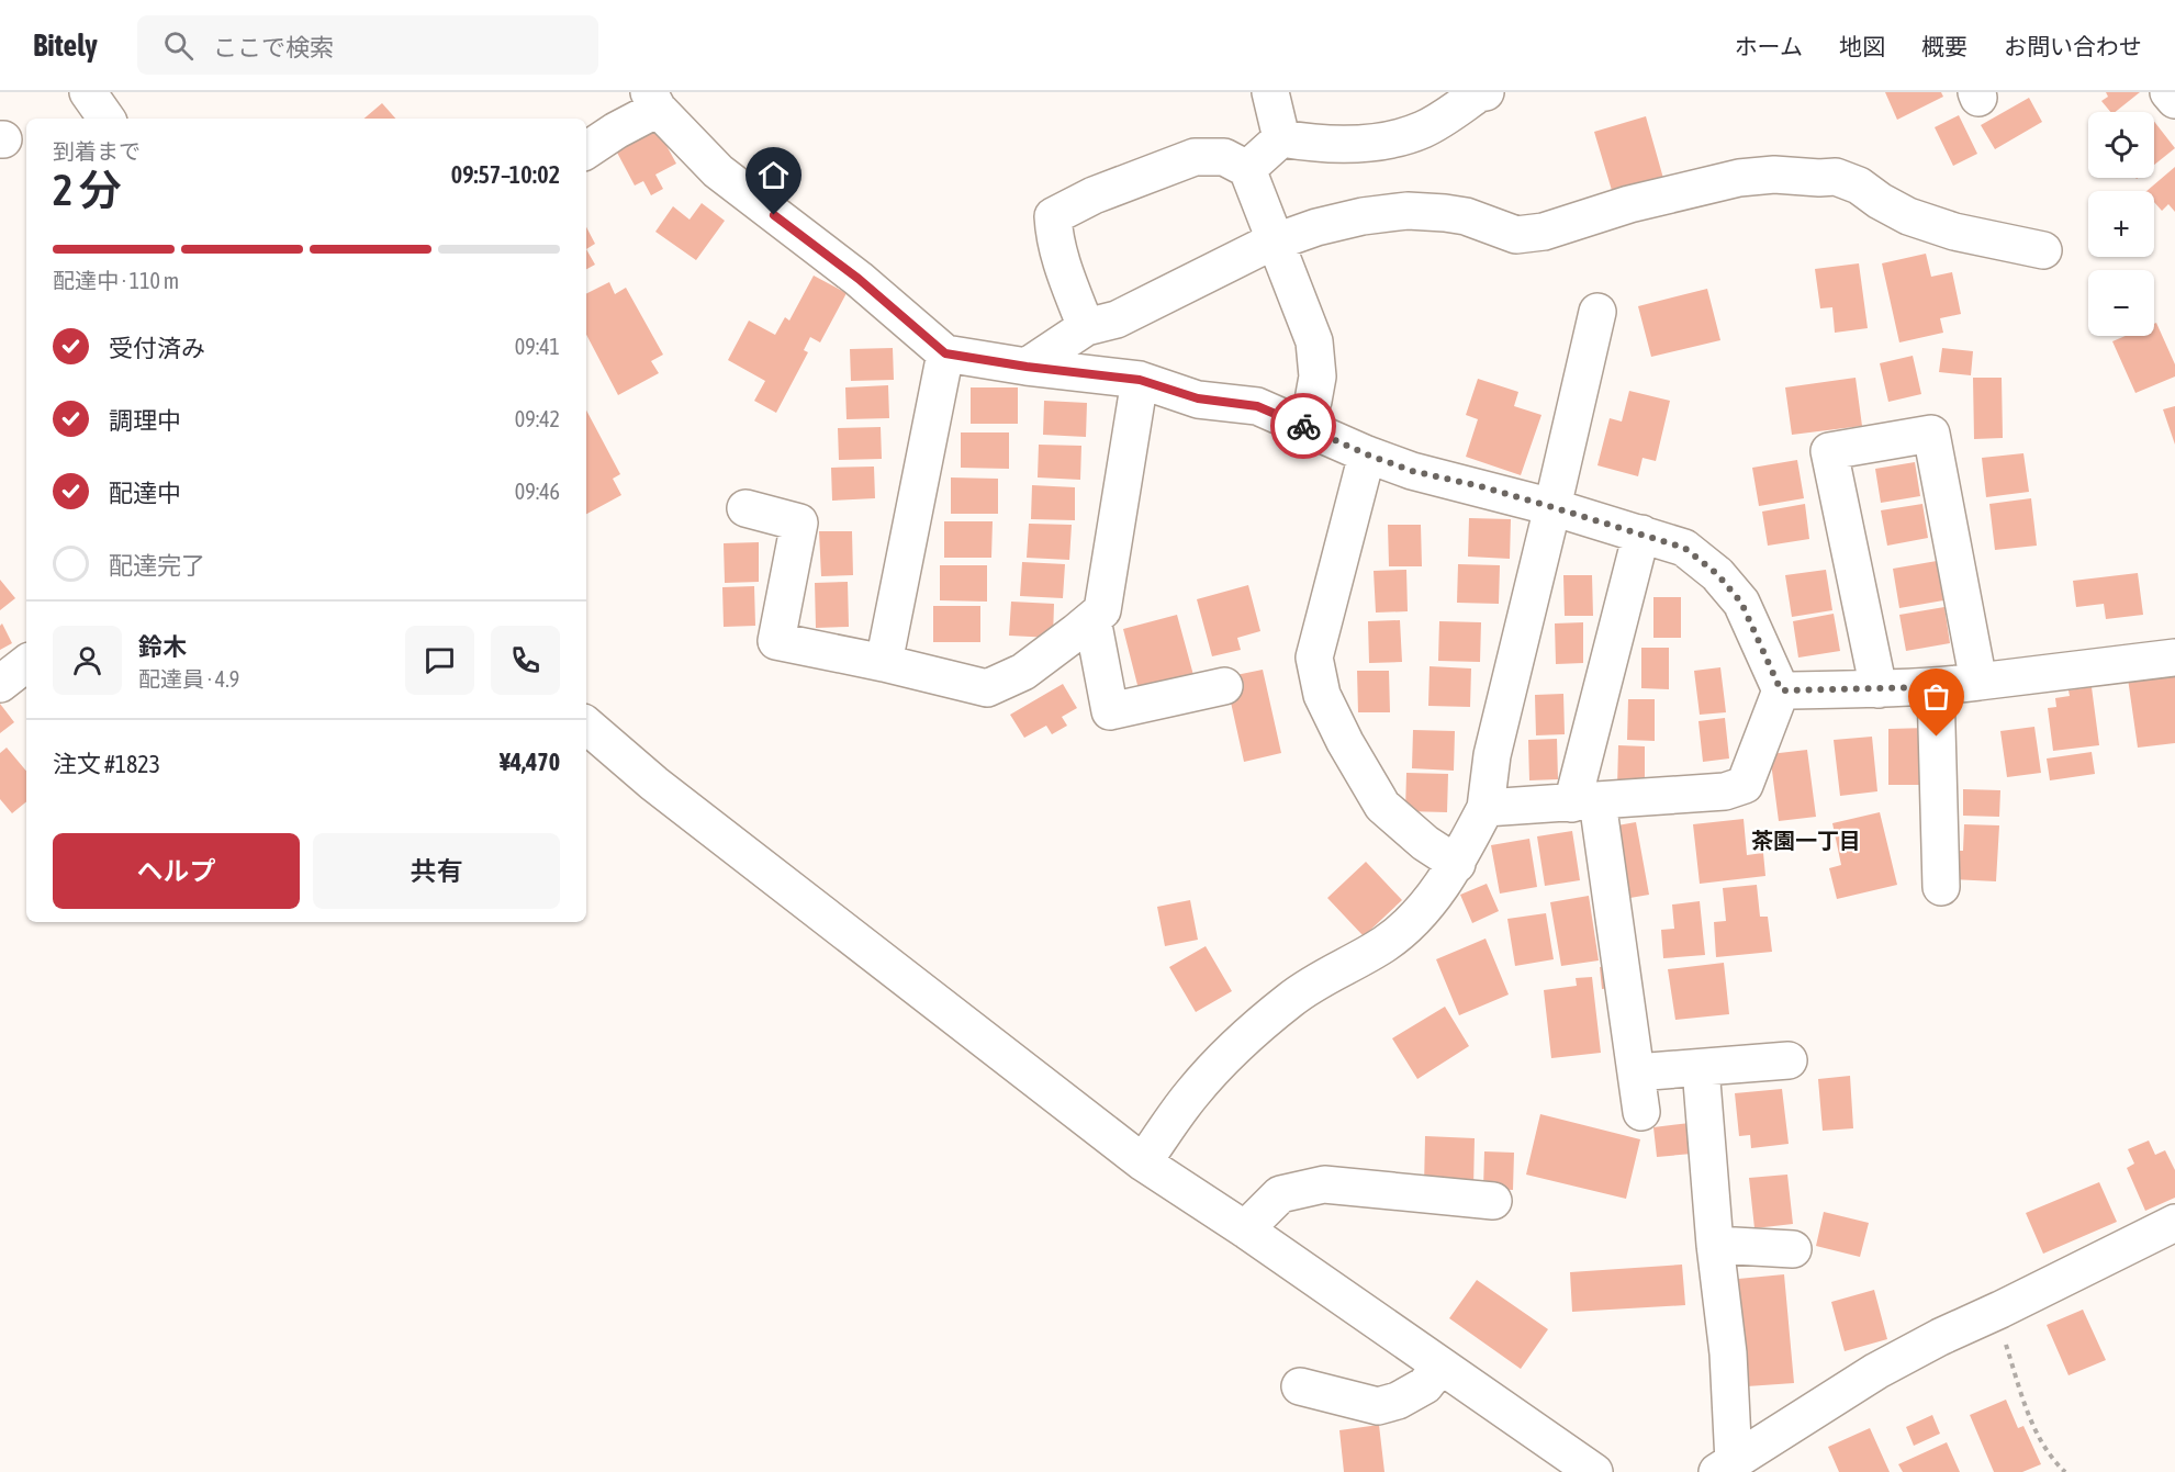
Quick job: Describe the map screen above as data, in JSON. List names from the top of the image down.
{
  "districts": ["茶園一丁目"],
  "page": {
    "header": "Bitely",
    "search": "ここで検索",
    "nav": [
      "ホーム",
      "地図",
      "概要",
      "お問い合わせ"
    ],
    "map_buttons": ["+", "−"],
    "heading": ["2 分", "到着まで", "09:57–10:02"],
    "panel": [
      "鈴木",
      "配達員 · 4.9",
      "注文 #1823",
      "¥4,470"
    ],
    "bar": "配達中 · 110 m",
    "list": [
      ["受付済み", "09:41"],
      ["調理中", "09:42"],
      ["配達中", "09:46"],
      "配達完了"
    ],
    "buttons": ["ヘルプ", "共有"]
  }
}
